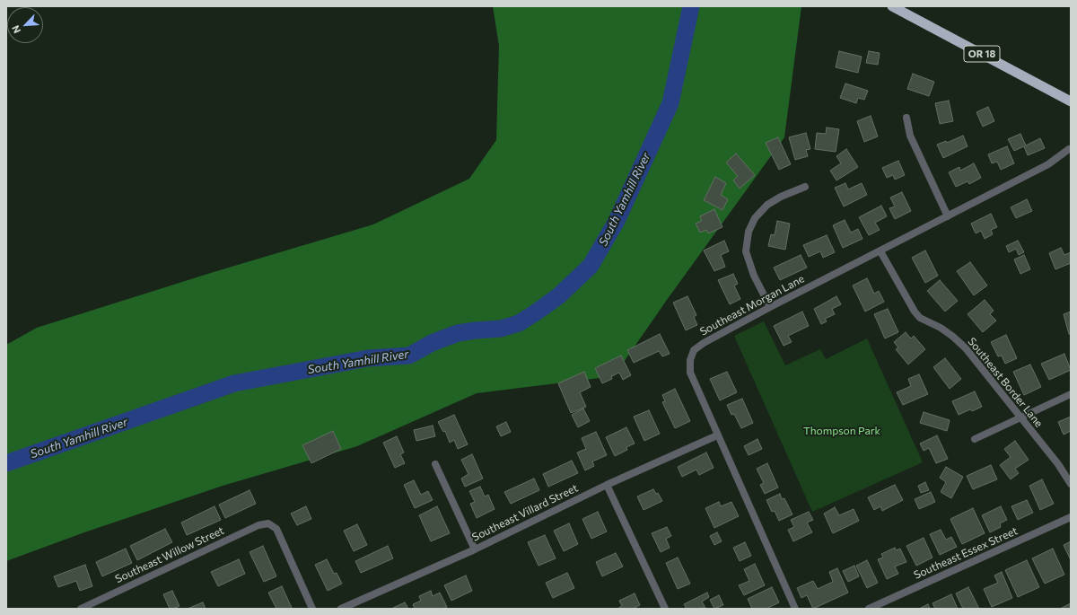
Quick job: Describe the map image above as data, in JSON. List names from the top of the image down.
{
  "streets": {
    "highway": ["OR 18"],
    "street": [
      "Southeast Morgan Lane",
      "Southeast Border Lane",
      "Southeast Villard Street",
      "Southeast Essex Street",
      "Southeast Willow Street"
    ]
  },
  "crossings": [
    ["Southeast Morgan Lane", "Southeast Border Lane"],
    ["Southeast Morgan Lane", "Southeast Villard Street"]
  ],
  "water": ["South Yamhill River"],
  "parks": ["Thompson Park"],
  "north": "bottom left"
}
